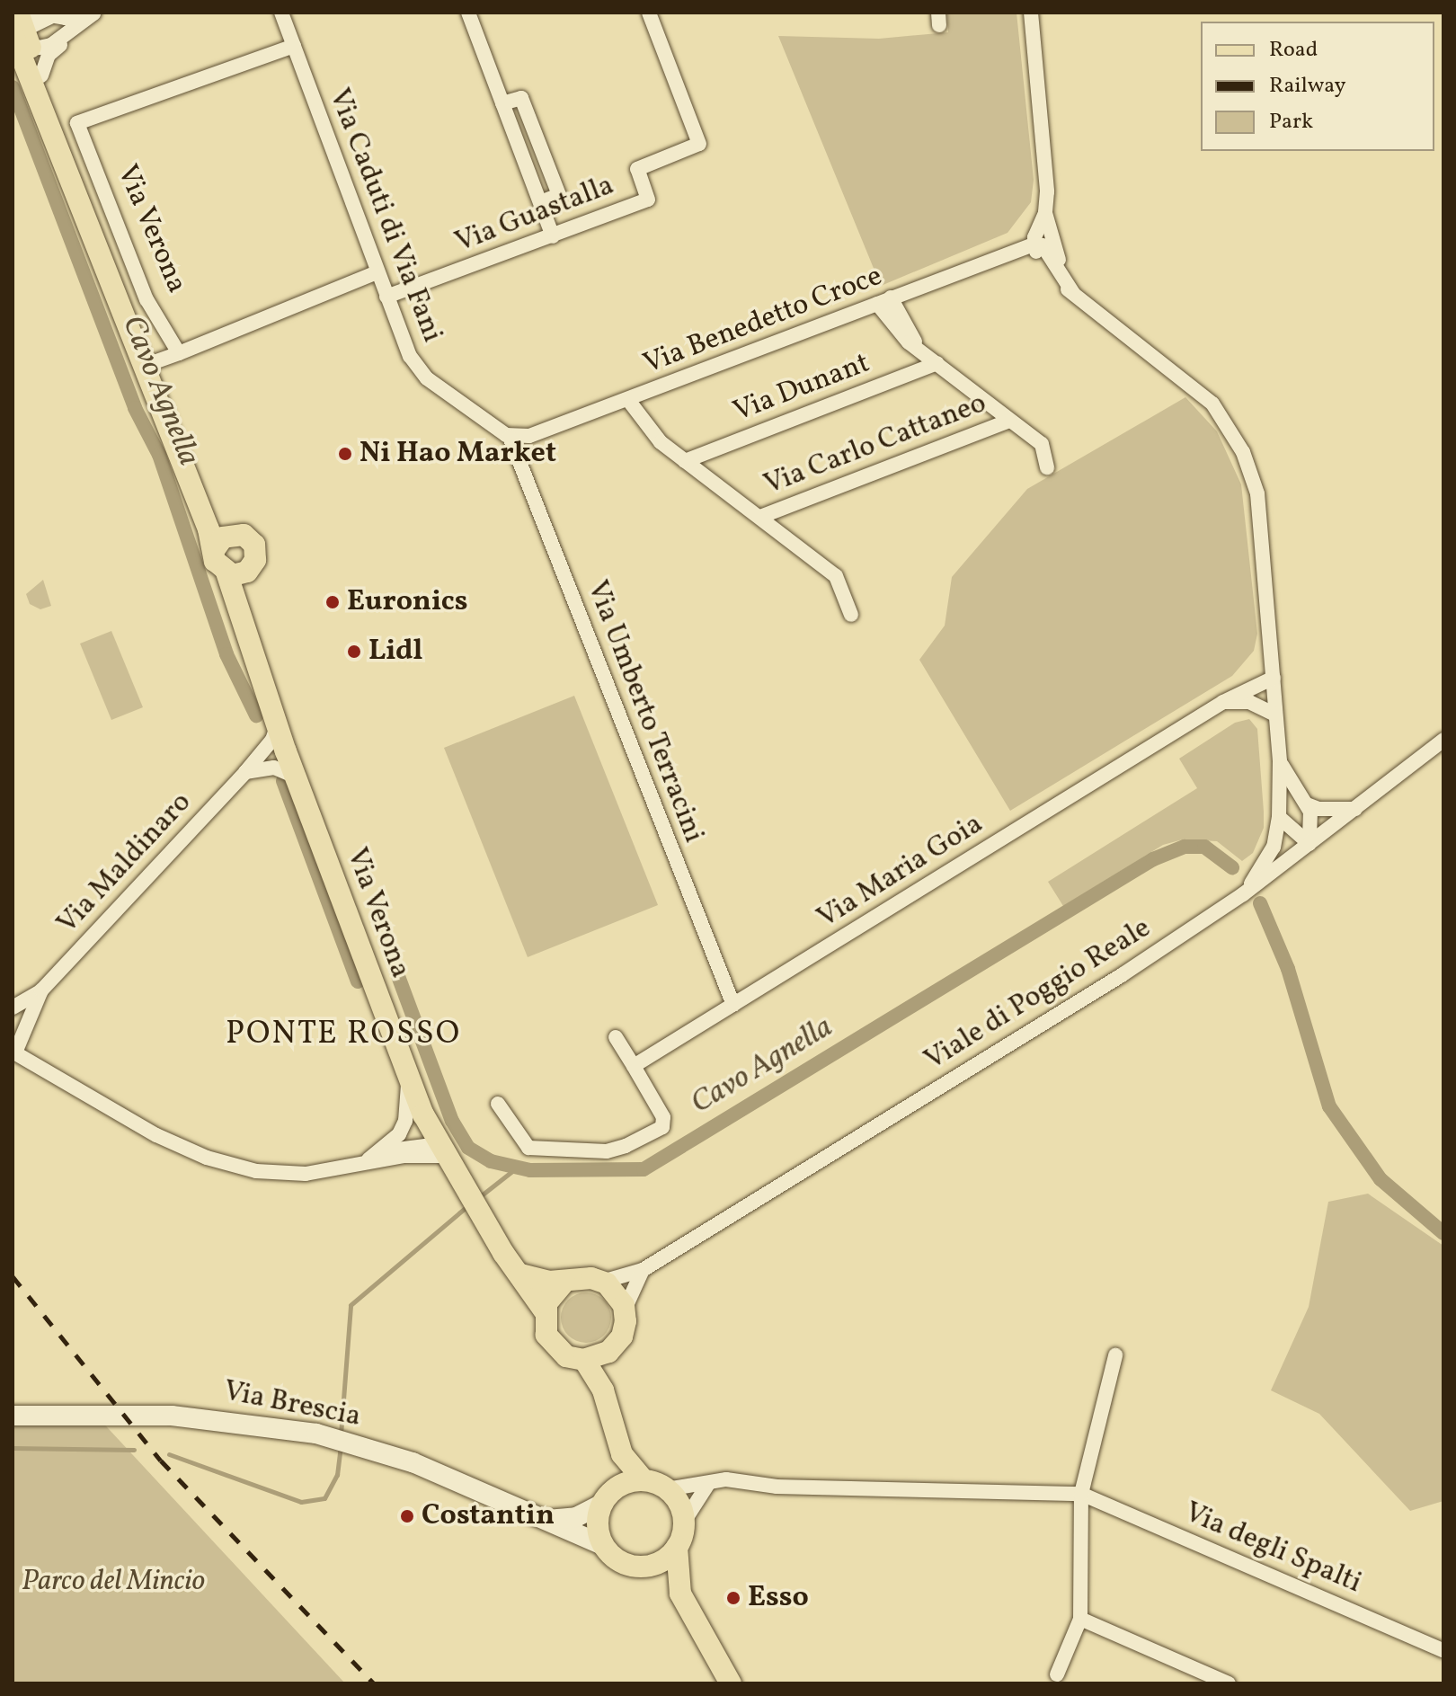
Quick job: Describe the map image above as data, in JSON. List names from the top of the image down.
{
  "streets": {
    "main road": ["Via Verona", "Via Brescia"],
    "street": [
      "Via Guastalla",
      "Via Caduti di Via Fani",
      "Via Benedetto Croce",
      "Via Dunant",
      "Via Carlo Cattaneo",
      "Via Umberto Terracini",
      "Via Maldinaro",
      "Via Maria Goia",
      "Viale di Poggio Reale",
      "Via degli Spalti"
    ]
  },
  "crossings": [
    ["Via Guastalla", "Via Caduti di Via Fani"],
    ["Via Caduti di Via Fani", "Via Verona"],
    ["Via Caduti di Via Fani", "Via Benedetto Croce"],
    ["Via Caduti di Via Fani", "Via Umberto Terracini"],
    ["Via Verona", "Via Maldinaro"],
    ["Via Verona", "Viale di Poggio Reale"],
    ["Via Benedetto Croce", "Via Umberto Terracini"],
    ["Via Umberto Terracini", "Via Maria Goia"],
    ["Via Brescia", "Via degli Spalti"]
  ],
  "districts": ["PONTE ROSSO"],
  "water": ["Cavo Agnella"],
  "parks": ["Parco del Mincio"],
  "places": [
    "Ni Hao Market",
    "Euronics",
    "Lidl",
    "Costantin",
    "Esso"
  ],
  "legend": ["Road", "Railway", "Park"]
}
